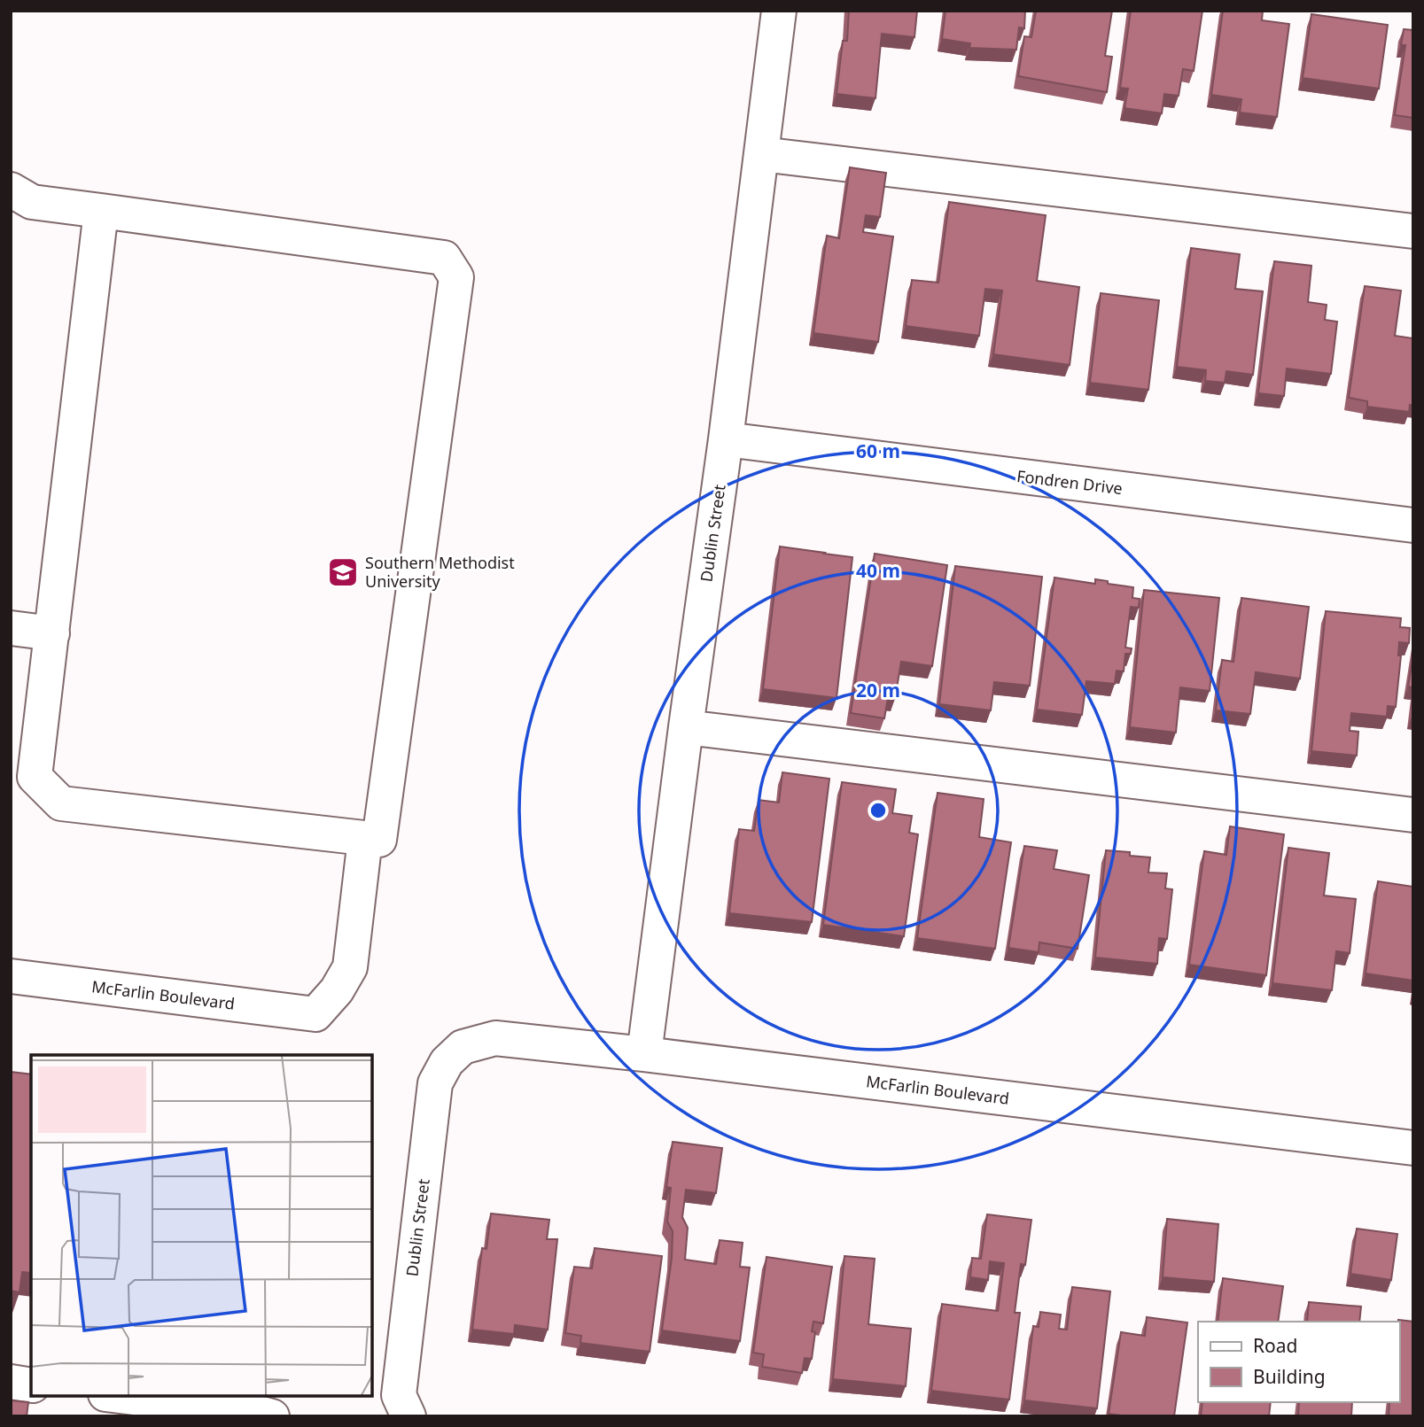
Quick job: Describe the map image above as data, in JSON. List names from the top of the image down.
{
  "streets": {
    "street": ["Fondren Drive", "Dublin Street", "McFarlin Boulevard"]
  },
  "crossings": [
    ["Fondren Drive", "Dublin Street"],
    ["Dublin Street", "McFarlin Boulevard"]
  ],
  "places": {
    "school or university": ["Southern Methodist University"]
  },
  "legend": ["Road", "Building"],
  "rings": ["60 m", "40 m", "20 m"]
}
